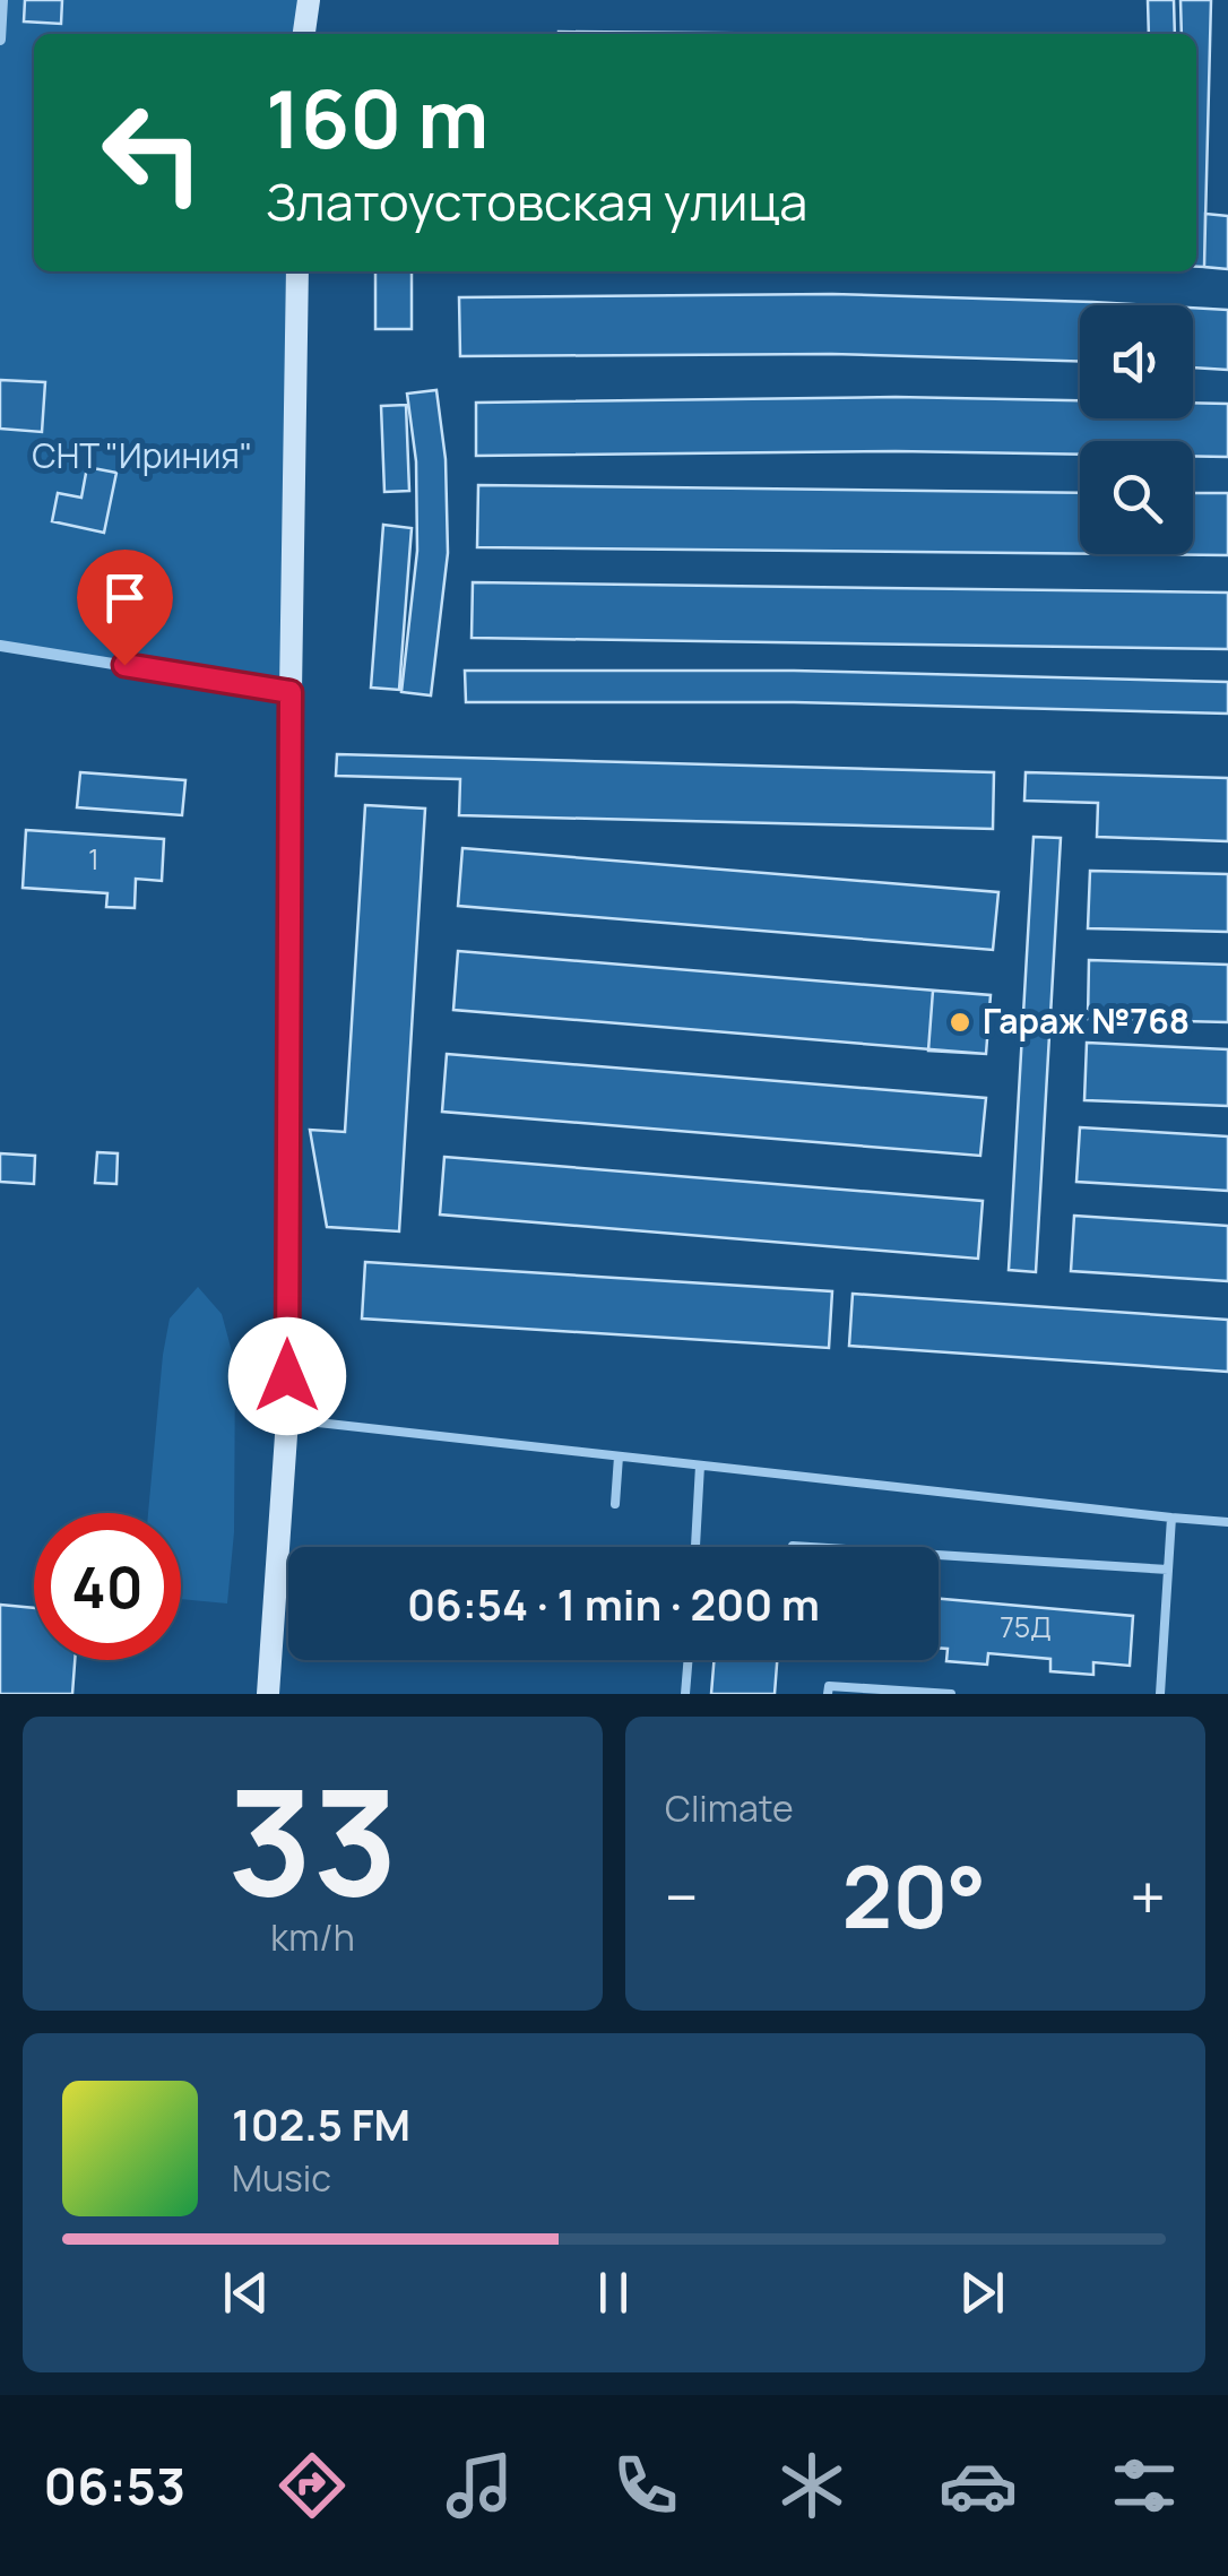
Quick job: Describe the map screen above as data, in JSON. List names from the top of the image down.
{
  "parks": ["СНТ \"Ириния\""],
  "places": ["Гараж №768"],
  "house_numbers": ["1", "75Д"],
  "page": {
    "turn": ["160 m", "Златоустовская улица"],
    "limit": "40",
    "trip": "06:54 · 1 min · 200 m",
    "tile": [
      ["33", "km/h"],
      "Climate"
    ],
    "heat": ["−", "20°", "+"],
    "song": ["102.5 FM", "Music"],
    "tabs": "06:53"
  }
}
